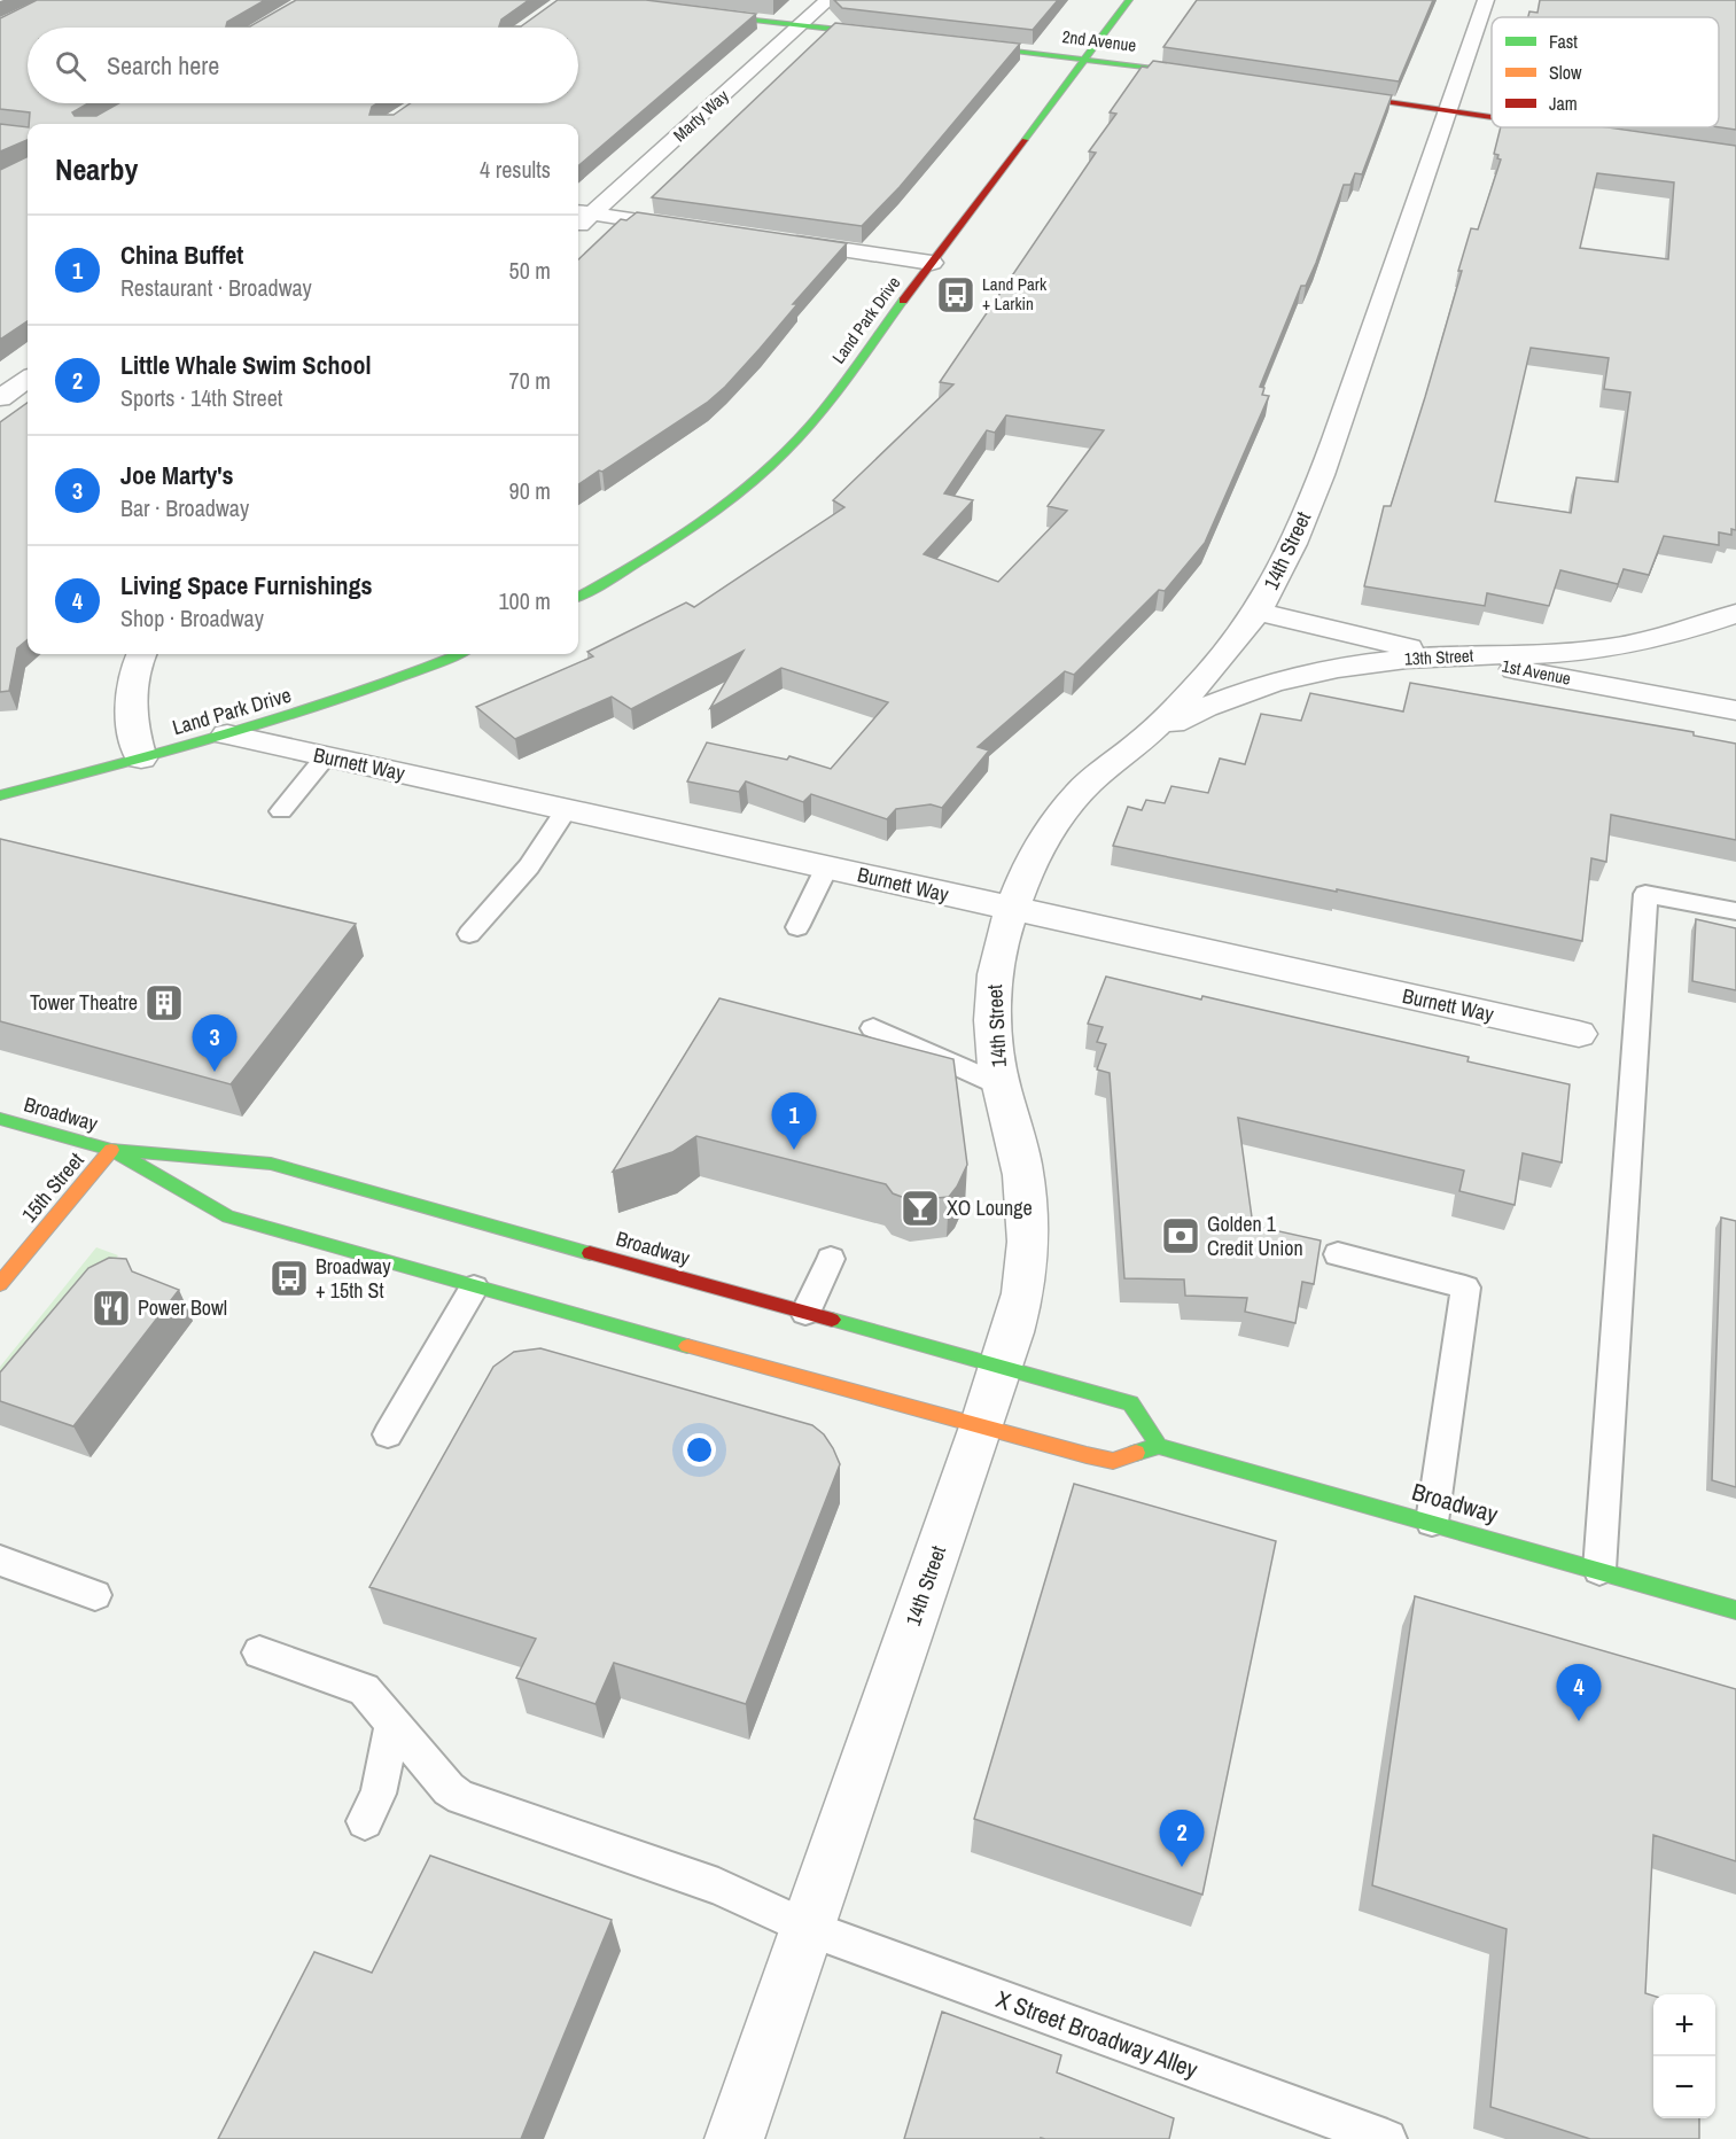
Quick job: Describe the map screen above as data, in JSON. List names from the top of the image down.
{
  "streets": {
    "main road": [
      "2nd Avenue",
      "Land Park Drive",
      "Broadway",
      "15th Street"
    ],
    "street": [
      "Marty Way",
      "14th Street",
      "13th Street",
      "1st Avenue",
      "Burnett Way"
    ],
    "lane": ["X Street Broadway Alley"]
  },
  "crossings": [
    ["2nd Avenue", "Land Park Drive"],
    ["Land Park Drive", "Burnett Way"],
    ["14th Street", "13th Street"],
    ["14th Street", "1st Avenue"],
    ["14th Street", "Burnett Way"],
    ["14th Street", "Broadway"],
    ["14th Street", "X Street Broadway Alley"],
    ["13th Street", "1st Avenue"],
    ["Broadway", "15th Street"]
  ],
  "places": {
    "bus stop": ["Land Park + Larkin", "Broadway + 15th St"],
    "building": ["Tower Theatre"],
    "bar": ["XO Lounge"],
    "bank": ["Golden 1 Credit Union"],
    "restaurant": ["Power Bowl"]
  },
  "legend": ["Fast", "Slow", "Jam"],
  "page": {
    "search": "Search here",
    "heading": ["Nearby", "4 results"],
    "list": [
      {
        "mark": "1",
        "name": "China Buffet",
        "note": "Restaurant · Broadway",
        "value": "50 m"
      },
      {
        "mark": "2",
        "name": "Little Whale Swim School",
        "note": "Sports · 14th Street",
        "value": "70 m"
      },
      {
        "mark": "3",
        "name": "Joe Marty's",
        "note": "Bar · Broadway",
        "value": "90 m"
      },
      {
        "mark": "4",
        "name": "Living Space Furnishings",
        "note": "Shop · Broadway",
        "value": "100 m"
      }
    ],
    "pins": [
      "3",
      "1",
      "4",
      "2"
    ],
    "map_buttons": ["+", "−"]
  }
}
